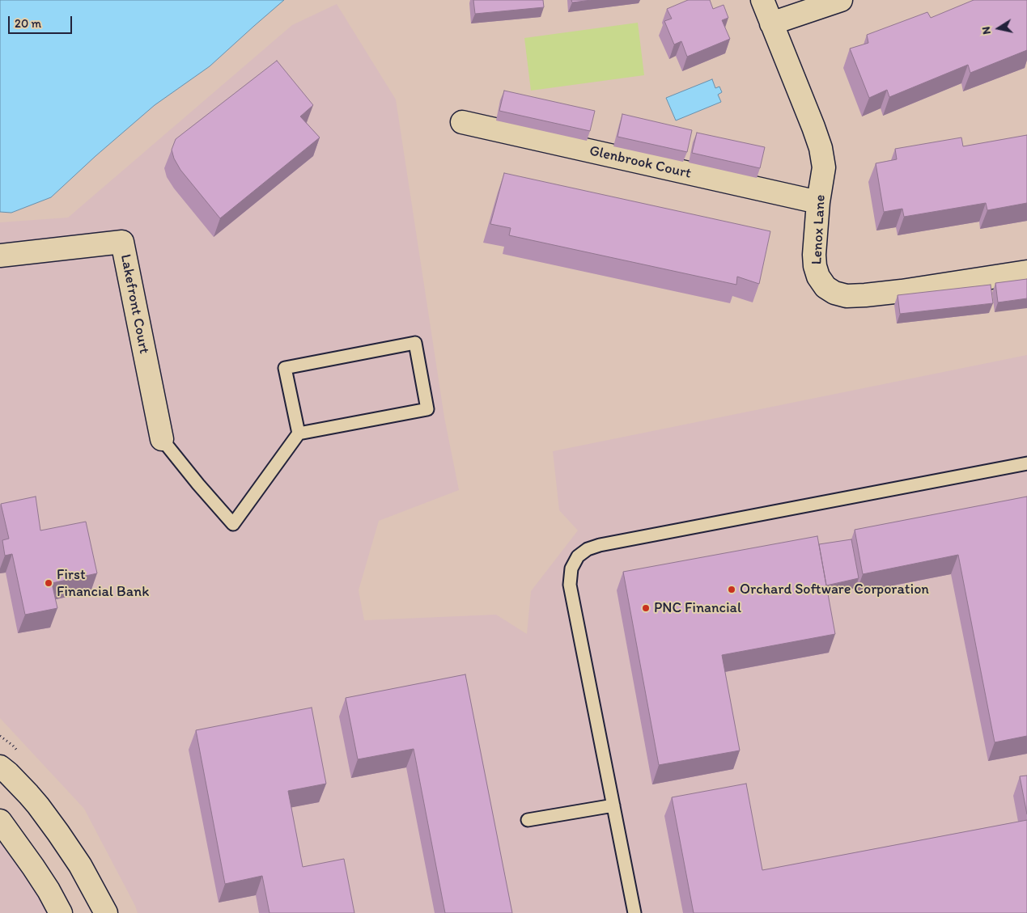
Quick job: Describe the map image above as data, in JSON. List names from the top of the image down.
{
  "streets": {
    "street": ["Glenbrook Court", "Lenox Lane", "Lakefront Court"]
  },
  "crossings": [
    ["Glenbrook Court", "Lenox Lane"]
  ],
  "places": ["First Financial Bank", "Orchard Software Corporation", "PNC Financial"],
  "scale_bar": "20 m",
  "north": "left"
}
